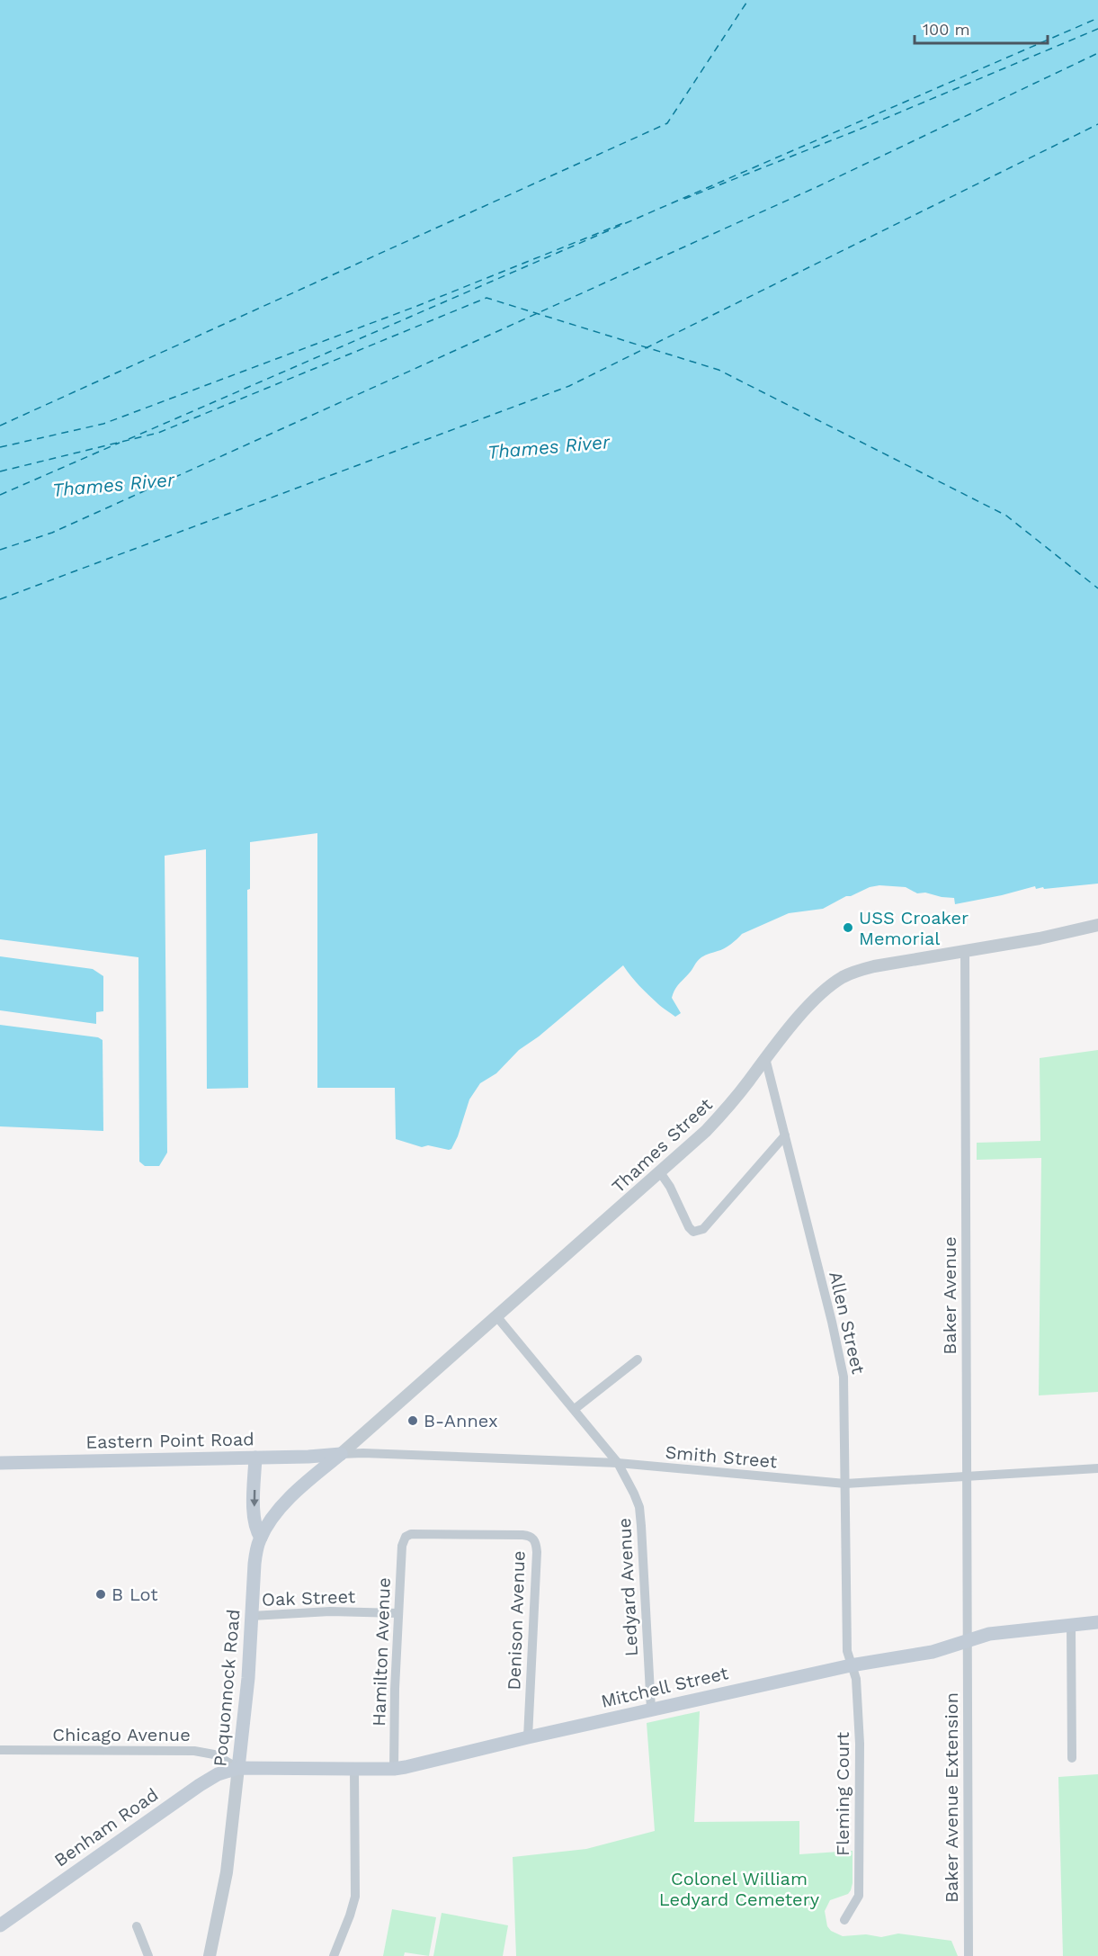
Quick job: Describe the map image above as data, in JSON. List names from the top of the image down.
{
  "streets": {
    "main road": [
      "Eastern Point Road",
      "Mitchell Street",
      "Poquonnock Road",
      "Benham Road"
    ],
    "street": [
      "Thames Street",
      "Baker Avenue",
      "Allen Street",
      "Smith Street",
      "Ledyard Avenue",
      "Oak Street",
      "Denison Avenue",
      "Hamilton Avenue",
      "Chicago Avenue",
      "Fleming Court",
      "Baker Avenue Extension"
    ]
  },
  "crossings": [
    ["Thames Street", "Baker Avenue"],
    ["Thames Street", "Allen Street"],
    ["Thames Street", "Eastern Point Road"],
    ["Thames Street", "Smith Street"],
    ["Thames Street", "Ledyard Avenue"],
    ["Thames Street", "Poquonnock Road"],
    ["Baker Avenue", "Smith Street"],
    ["Baker Avenue", "Mitchell Street"],
    ["Baker Avenue", "Baker Avenue Extension"],
    ["Allen Street", "Smith Street"],
    ["Allen Street", "Mitchell Street"],
    ["Allen Street", "Fleming Court"],
    ["Eastern Point Road", "Smith Street"],
    ["Eastern Point Road", "Poquonnock Road"],
    ["Smith Street", "Ledyard Avenue"],
    ["Smith Street", "Poquonnock Road"],
    ["Ledyard Avenue", "Mitchell Street"],
    ["Oak Street", "Hamilton Avenue"],
    ["Oak Street", "Poquonnock Road"],
    ["Denison Avenue", "Hamilton Avenue"],
    ["Denison Avenue", "Mitchell Street"],
    ["Hamilton Avenue", "Mitchell Street"],
    ["Mitchell Street", "Poquonnock Road"],
    ["Mitchell Street", "Chicago Avenue"],
    ["Mitchell Street", "Fleming Court"],
    ["Mitchell Street", "Baker Avenue Extension"],
    ["Mitchell Street", "Benham Road"],
    ["Poquonnock Road", "Chicago Avenue"],
    ["Poquonnock Road", "Benham Road"],
    ["Chicago Avenue", "Benham Road"]
  ],
  "water": ["Thames River"],
  "parks": ["Colonel William Ledyard Cemetery"],
  "places": ["USS Croaker Memorial", "B-Annex", "B Lot"],
  "scale_bar": "100 m"
}
